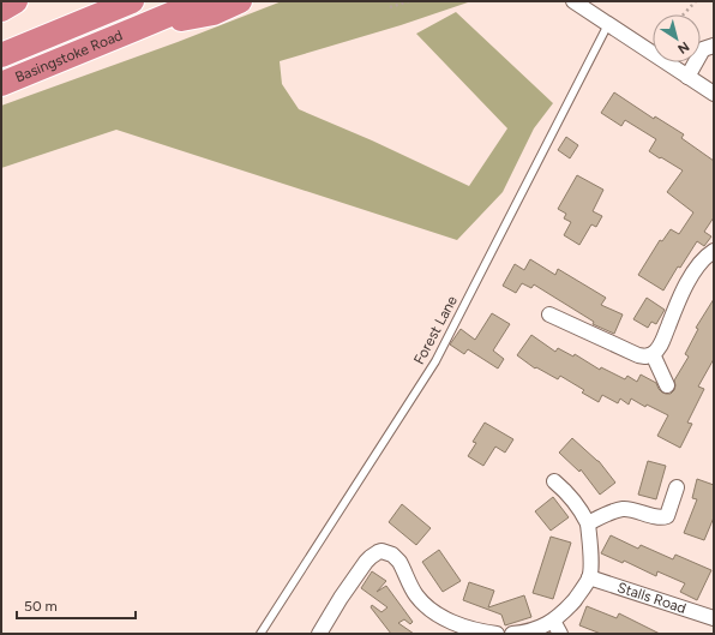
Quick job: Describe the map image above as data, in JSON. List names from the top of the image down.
{
  "streets": {
    "highway": ["Basingstoke Road"],
    "street": ["Stalls Road"],
    "lane": ["Forest Lane"]
  },
  "scale_bar": "50 m",
  "north": "bottom right"
}
